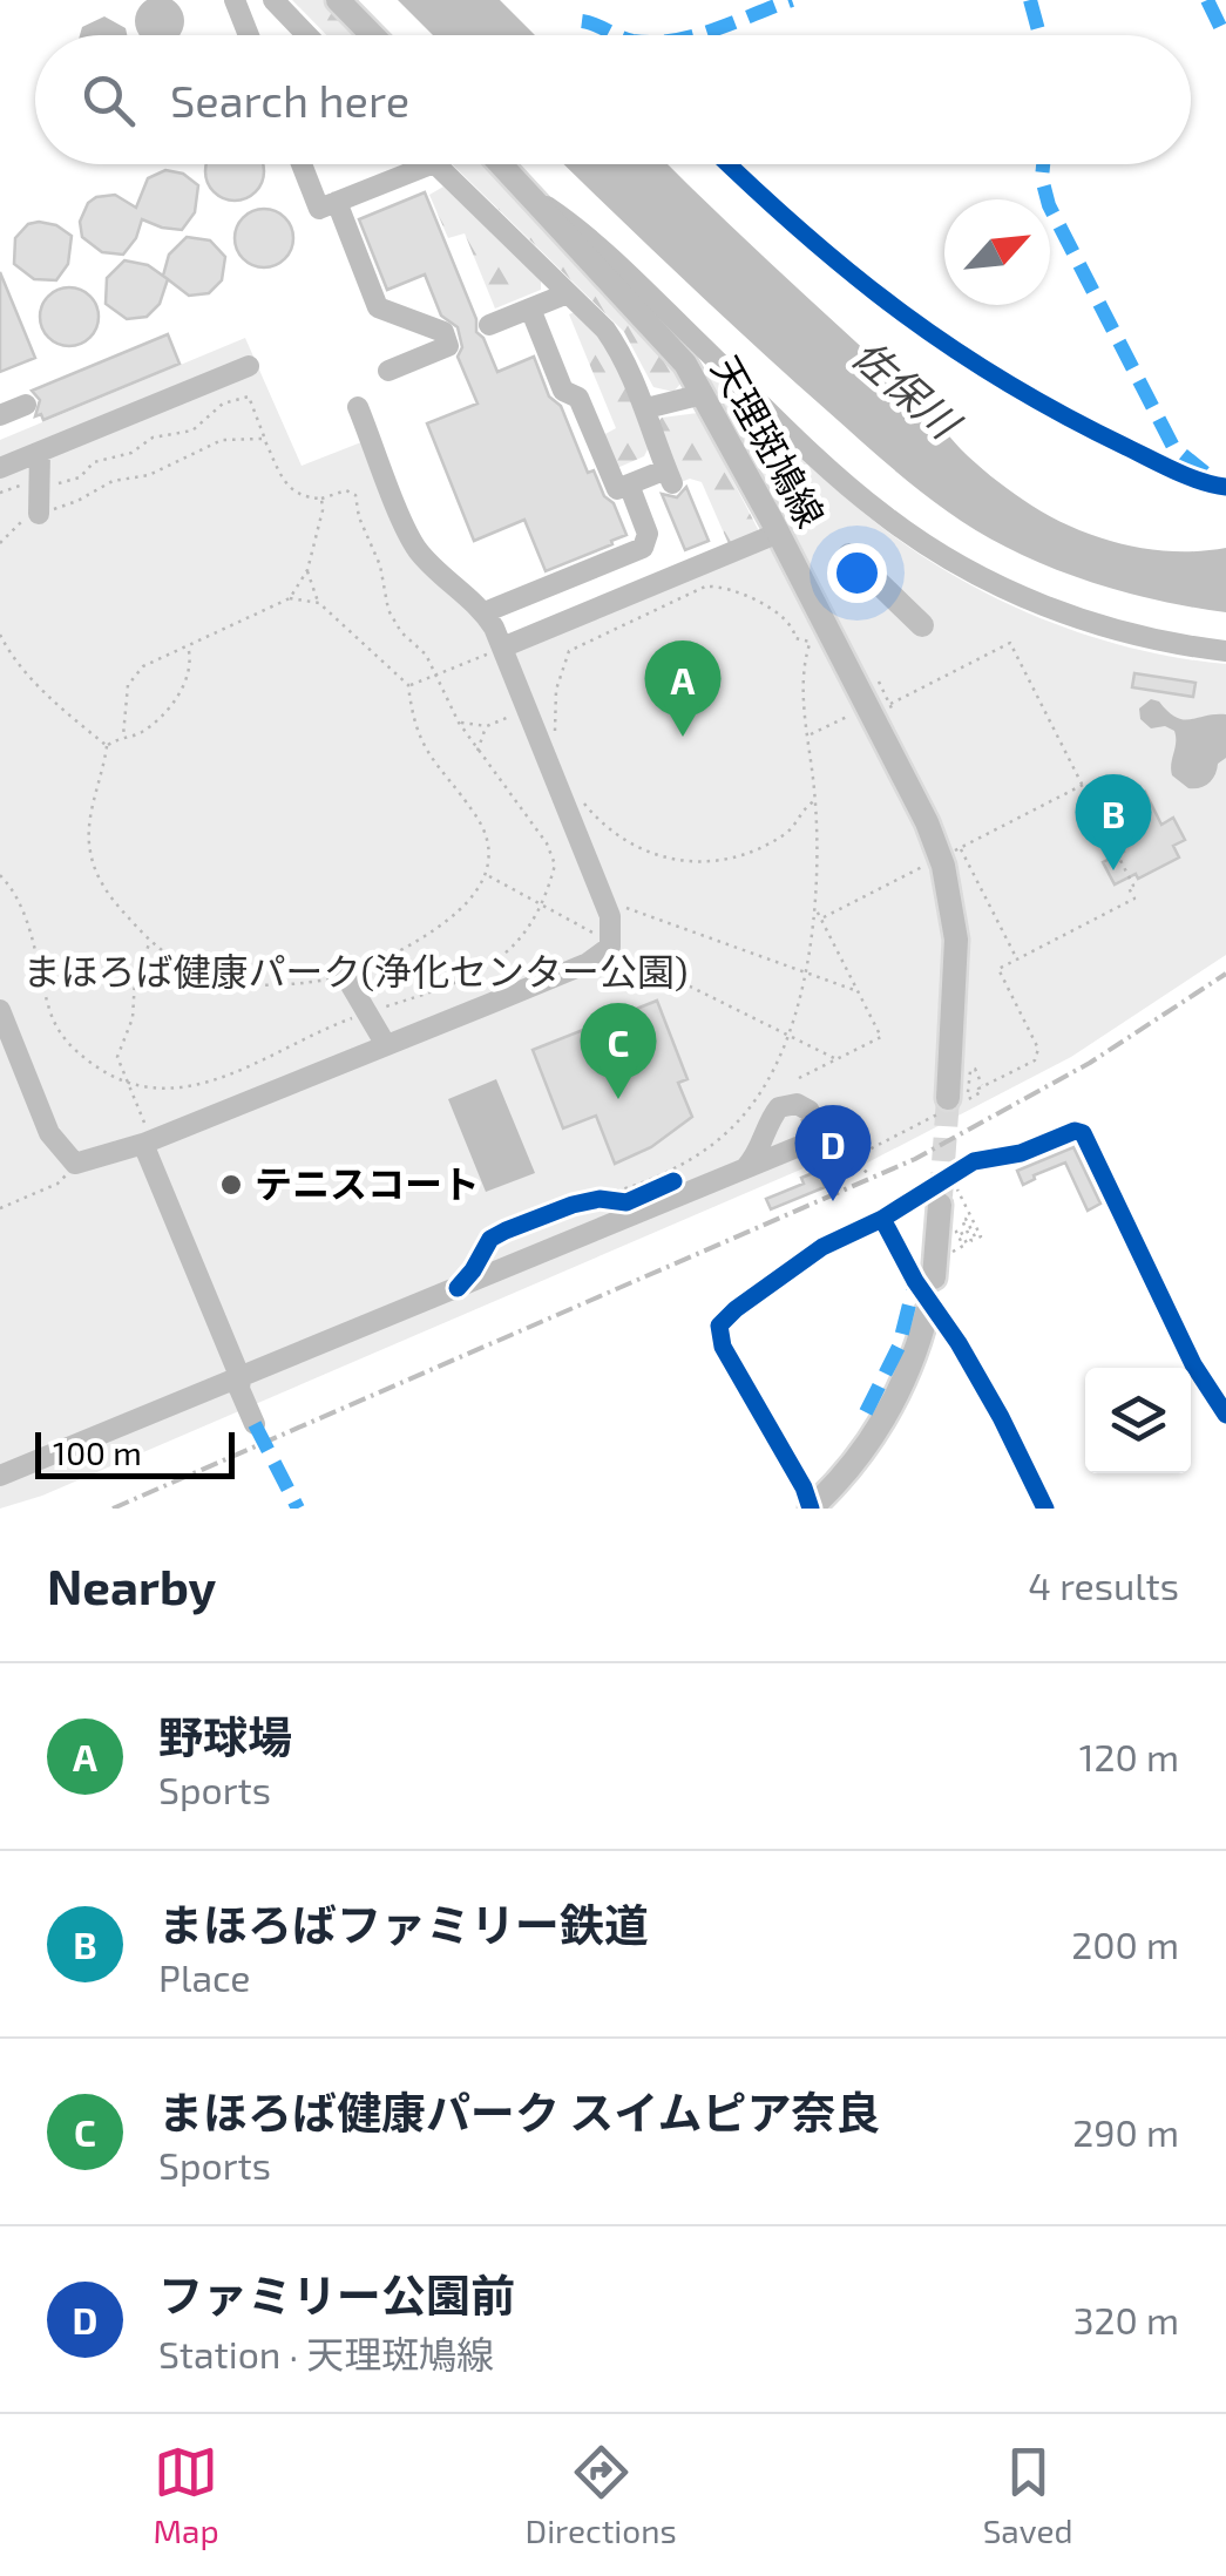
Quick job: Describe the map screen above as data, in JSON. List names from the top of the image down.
{
  "streets": {
    "main road": ["天理斑鳩線"]
  },
  "water": ["佐保川"],
  "parks": ["まほろば健康パーク(浄化センター公園)"],
  "places": ["テニスコート"],
  "scale_bar": "100 m",
  "north": "top right",
  "page": {
    "search": "Search here",
    "pins": [
      "A",
      "B",
      "C",
      "D"
    ],
    "scale": "100 m",
    "heading": ["Nearby", "4 results"],
    "list": [
      {
        "mark": "A",
        "name": "野球場",
        "note": "Sports",
        "value": "120 m"
      },
      {
        "mark": "B",
        "name": "まほろばファミリー鉄道",
        "note": "Place",
        "value": "200 m"
      },
      {
        "mark": "C",
        "name": "まほろば健康パーク スイムピア奈良",
        "note": "Sports",
        "value": "290 m"
      },
      {
        "mark": "D",
        "name": "ファミリー公園前",
        "note": "Station · 天理斑鳩線",
        "value": "320 m"
      }
    ],
    "nav": ["Map", "Directions", "Saved"]
  }
}
